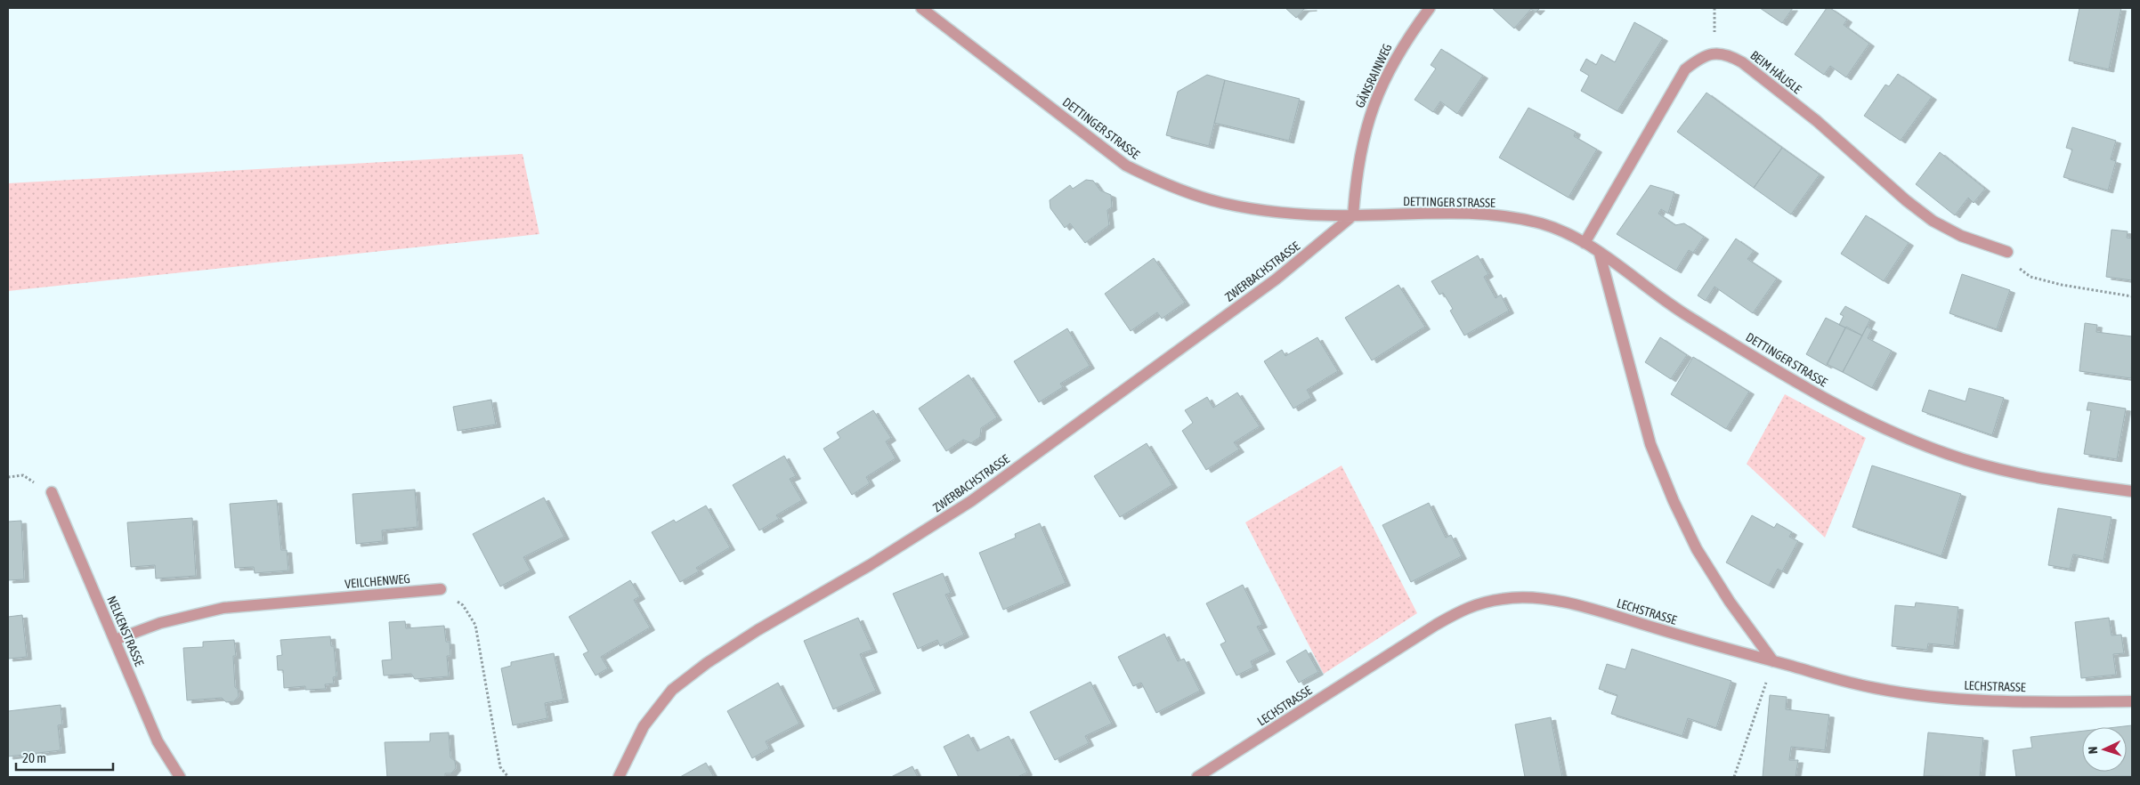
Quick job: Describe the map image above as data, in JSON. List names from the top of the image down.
{
  "streets": {
    "street": [
      "BEIM HÄUSLE",
      "GÄNSRAINWEG",
      "DETTINGER STRASSE",
      "ZWERBACHSTRASSE",
      "VEILCHENWEG",
      "LECHSTRASSE",
      "NELKENSTRASSE"
    ]
  },
  "crossings": [
    ["BEIM HÄUSLE", "DETTINGER STRASSE"],
    ["GÄNSRAINWEG", "DETTINGER STRASSE"],
    ["GÄNSRAINWEG", "ZWERBACHSTRASSE"],
    ["DETTINGER STRASSE", "ZWERBACHSTRASSE"],
    ["VEILCHENWEG", "NELKENSTRASSE"]
  ],
  "scale_bar": "20 m",
  "north": "left"
}
